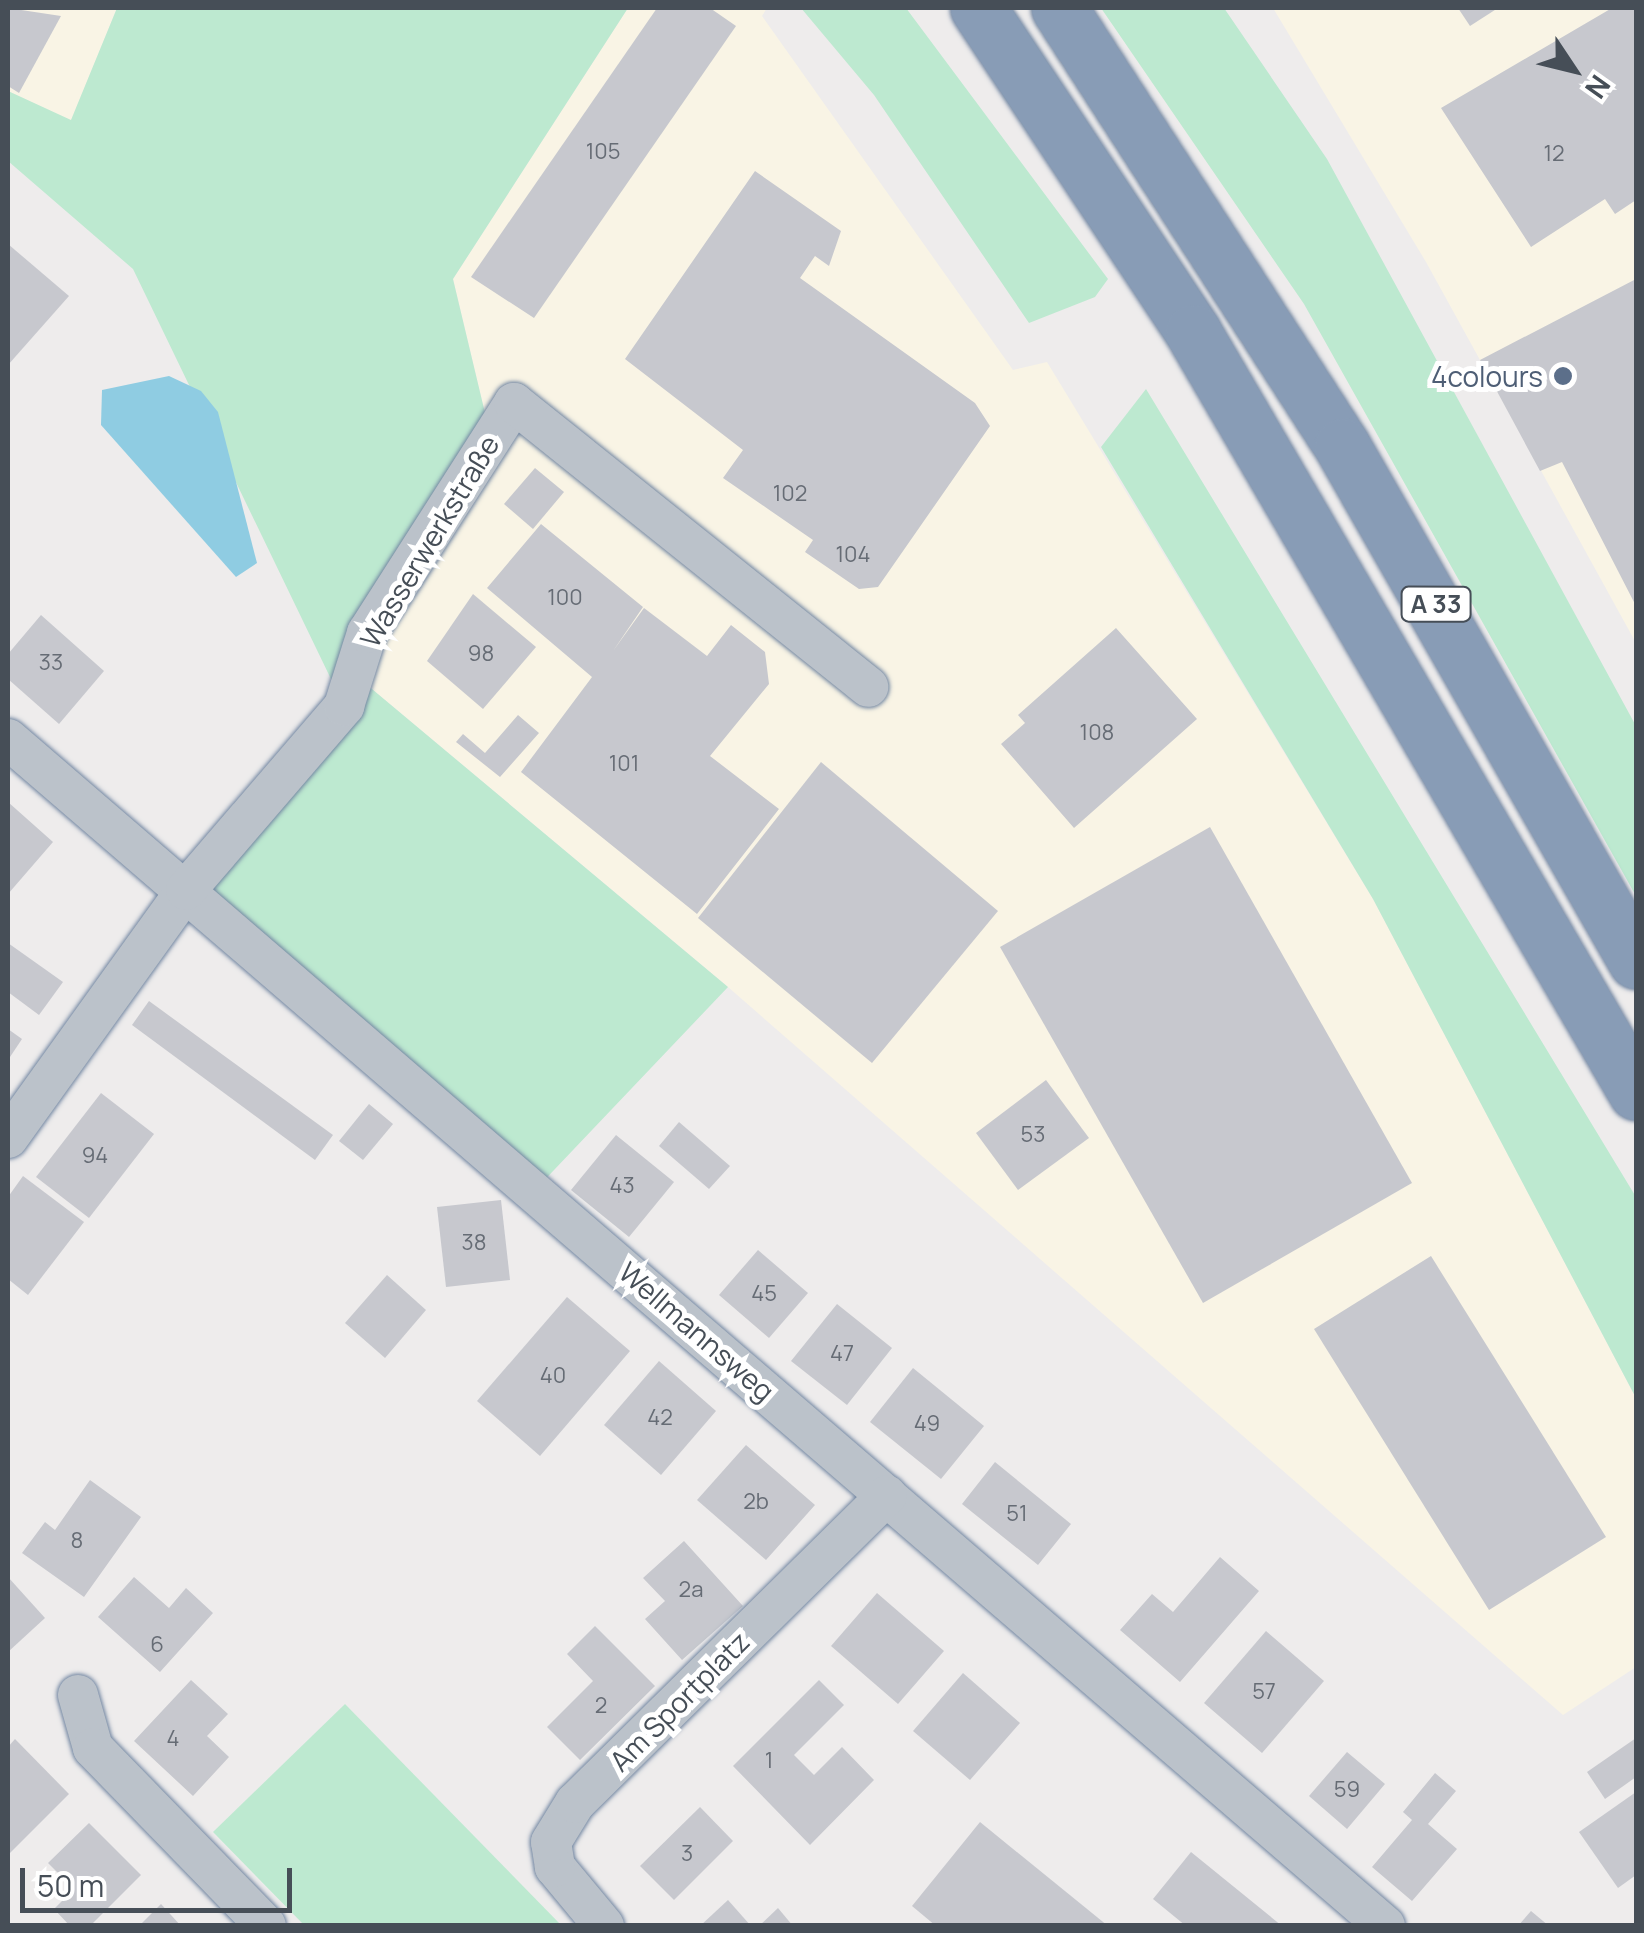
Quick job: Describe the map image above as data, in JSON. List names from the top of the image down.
{
  "streets": {
    "highway": ["A 33"],
    "street": ["Wasserwerkstraße", "Wellmannsweg", "Am Sportplatz"]
  },
  "crossings": [
    ["Wasserwerkstraße", "Wellmannsweg"],
    ["Wellmannsweg", "Am Sportplatz"]
  ],
  "places": ["4colours"],
  "house_numbers": [
    "105",
    "12",
    "102",
    "104",
    "100",
    "98",
    "33",
    "108",
    "101",
    "53",
    "94",
    "43",
    "38",
    "45",
    "47",
    "40",
    "42",
    "49",
    "2b",
    "51",
    "8",
    "2a",
    "6",
    "57",
    "2",
    "4",
    "1",
    "59",
    "3"
  ],
  "scale_bar": "50 m",
  "north": "bottom right"
}
